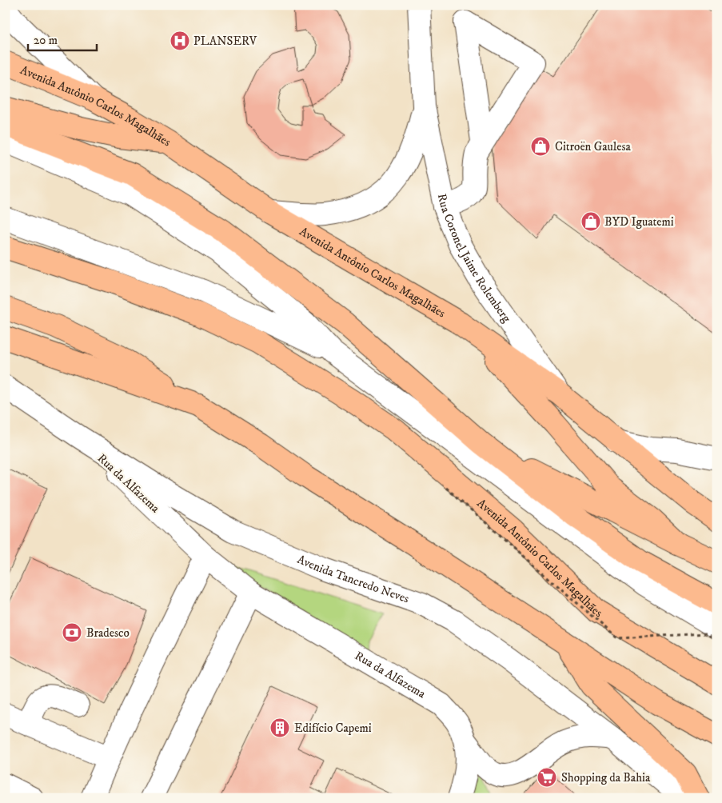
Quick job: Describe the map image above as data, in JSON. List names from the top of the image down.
{
  "streets": {
    "main road": ["Avenida Antônio Carlos Magalhães"],
    "street": ["Rua Coronel Jaime Rolemberg", "Rua da Alfazema", "Avenida Tancredo Neves"]
  },
  "crossings": [
    ["Avenida Antônio Carlos Magalhães", "Rua Coronel Jaime Rolemberg"],
    ["Rua da Alfazema", "Avenida Tancredo Neves"]
  ],
  "places": {
    "hospital": ["PLANSERV"],
    "shop": ["Citroën Gaulesa", "BYD Iguatemi"],
    "bank": ["Bradesco"],
    "building": ["Edifício Capemi"],
    "supermarket": ["Shopping da Bahia"]
  },
  "scale_bar": "20 m"
}
